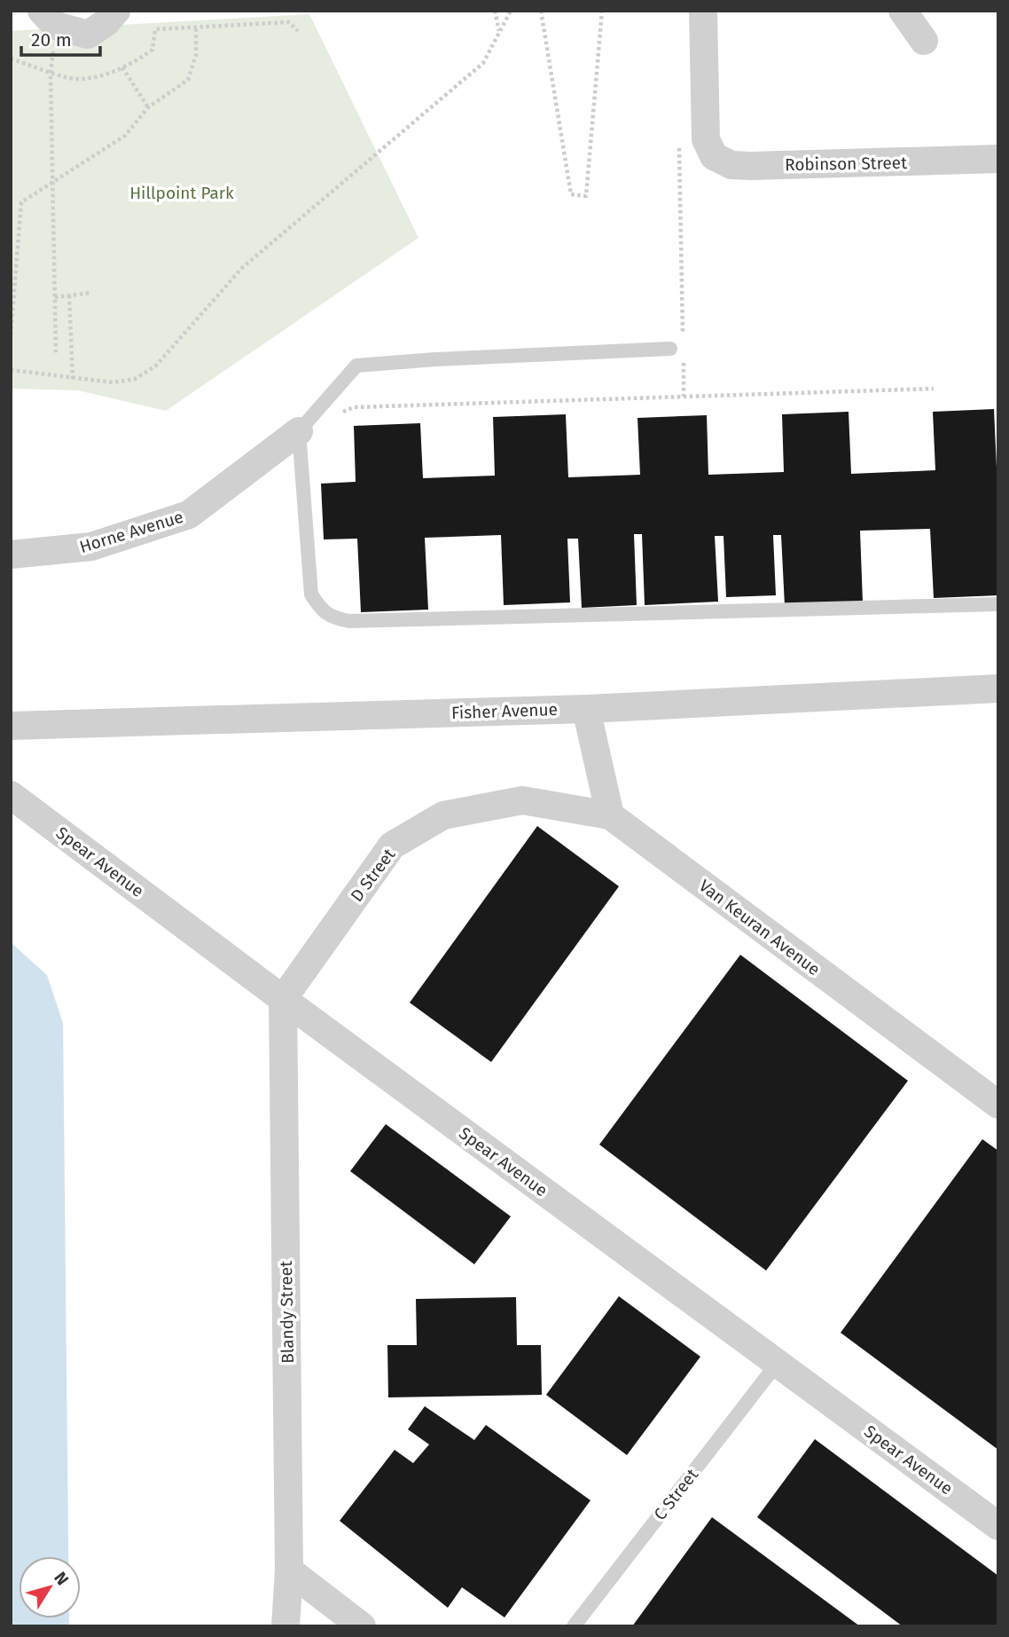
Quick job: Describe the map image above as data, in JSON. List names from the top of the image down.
{
  "streets": {
    "street": [
      "Robinson Street",
      "Horne Avenue",
      "Fisher Avenue",
      "Spear Avenue",
      "D Street",
      "Van Keuran Avenue",
      "Blandy Street"
    ],
    "lane": ["C Street"]
  },
  "crossings": [
    ["Spear Avenue", "D Street"],
    ["Spear Avenue", "Blandy Street"],
    ["Spear Avenue", "C Street"],
    ["D Street", "Van Keuran Avenue"],
    ["D Street", "Blandy Street"]
  ],
  "parks": ["Hillpoint Park"],
  "scale_bar": "20 m",
  "north": "top right"
}
